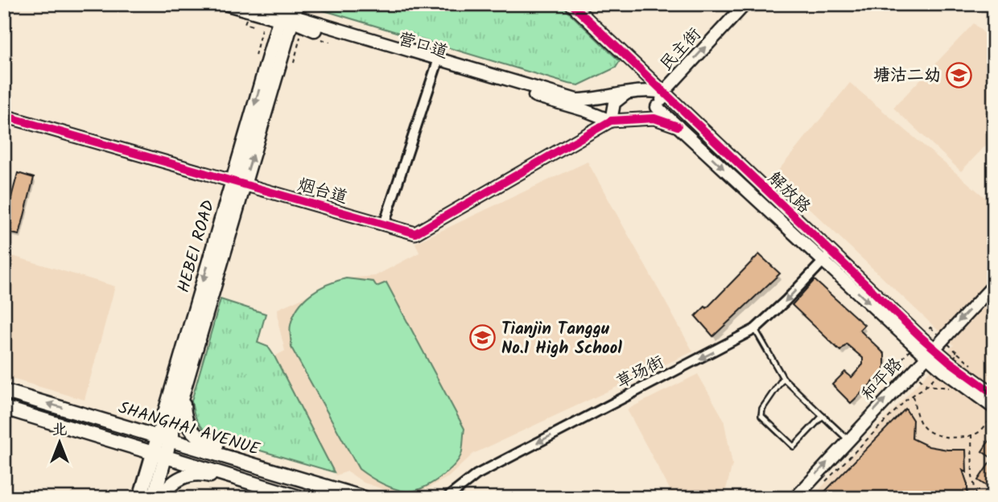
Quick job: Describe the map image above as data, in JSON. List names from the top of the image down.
{
  "streets": {
    "main road": ["HEBEI ROAD", "SHANGHAI AVENUE"],
    "street": [
      "营口道",
      "民主街",
      "烟台道",
      "解放路",
      "草场街",
      "和平路"
    ]
  },
  "crossings": [
    ["营口道", "民主街"],
    ["营口道", "烟台道"],
    ["营口道", "解放路"],
    ["民主街", "解放路"],
    ["烟台道", "HEBEI ROAD"],
    ["解放路", "草场街"],
    ["解放路", "和平路"],
    ["HEBEI ROAD", "SHANGHAI AVENUE"]
  ],
  "one_way": ["民主街", "草场街", "和平路"],
  "places": {
    "school or university": ["塘沽二幼", "Tianjin Tanggu No.1 High School"]
  },
  "north": "top"
}
